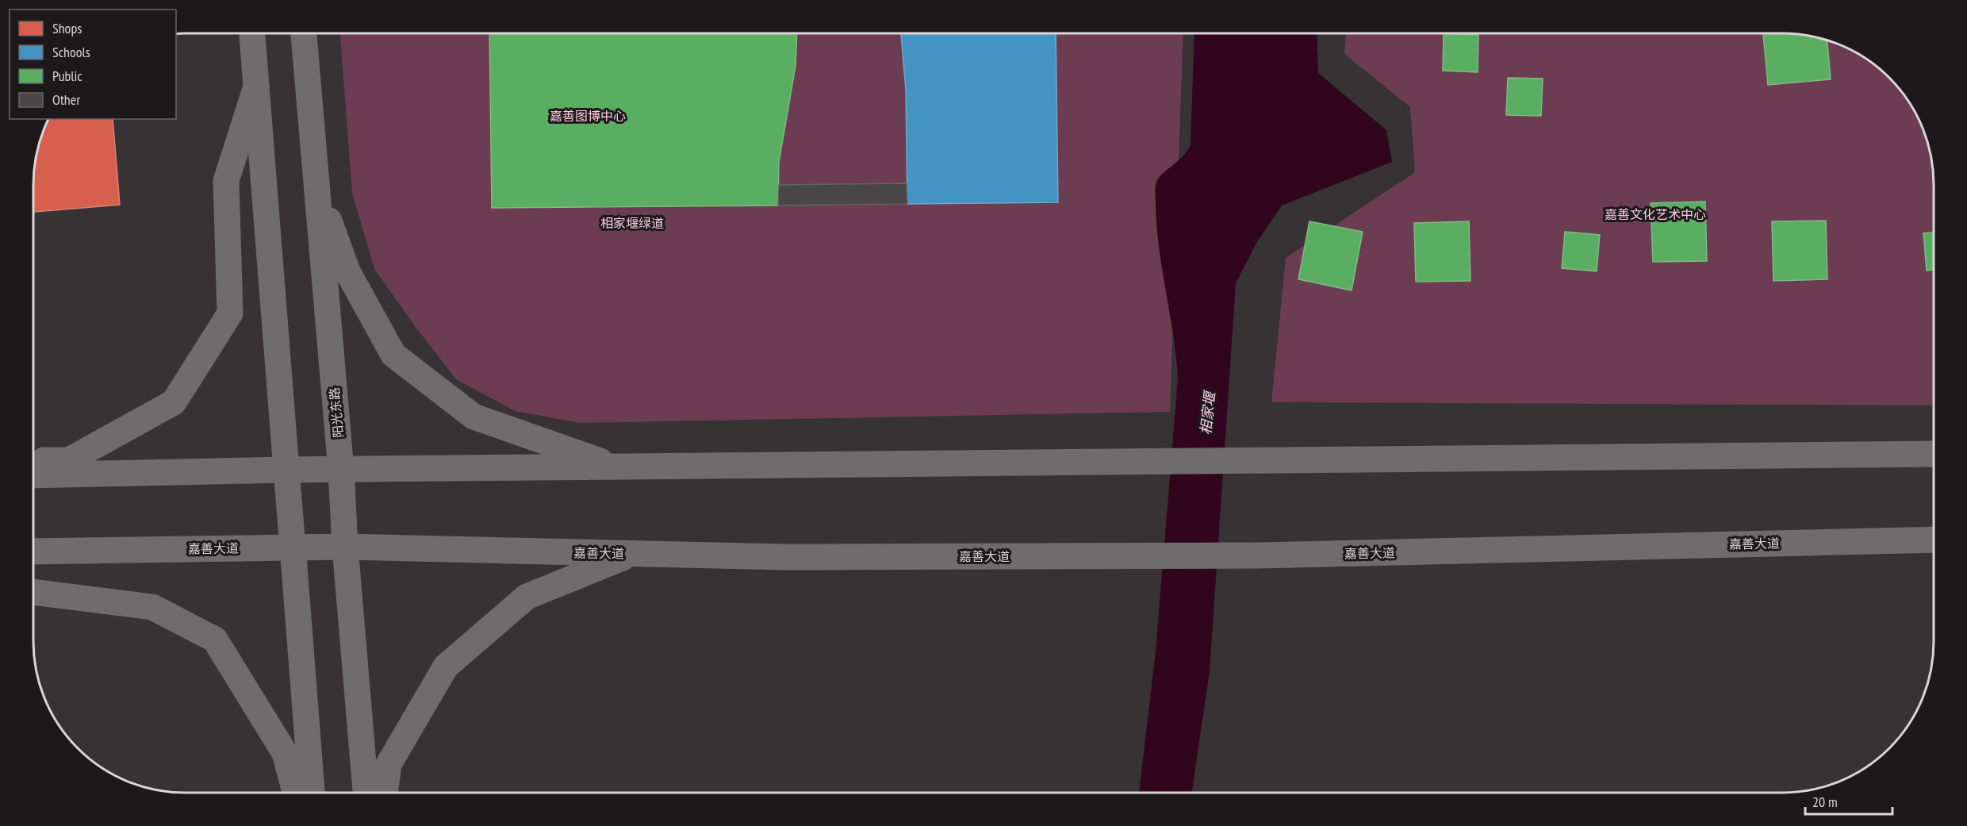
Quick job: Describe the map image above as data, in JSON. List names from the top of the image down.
{
  "streets": {
    "main road": ["阳光东路", "嘉善大道"]
  },
  "crossings": [
    ["阳光东路", "嘉善大道"]
  ],
  "water": ["相家堰"],
  "parks": ["嘉善图博中心", "嘉善文化艺术中心", "相家堰绿道"],
  "legend": [
    "Shops",
    "Schools",
    "Public",
    "Other"
  ],
  "scale_bar": "20 m"
}
